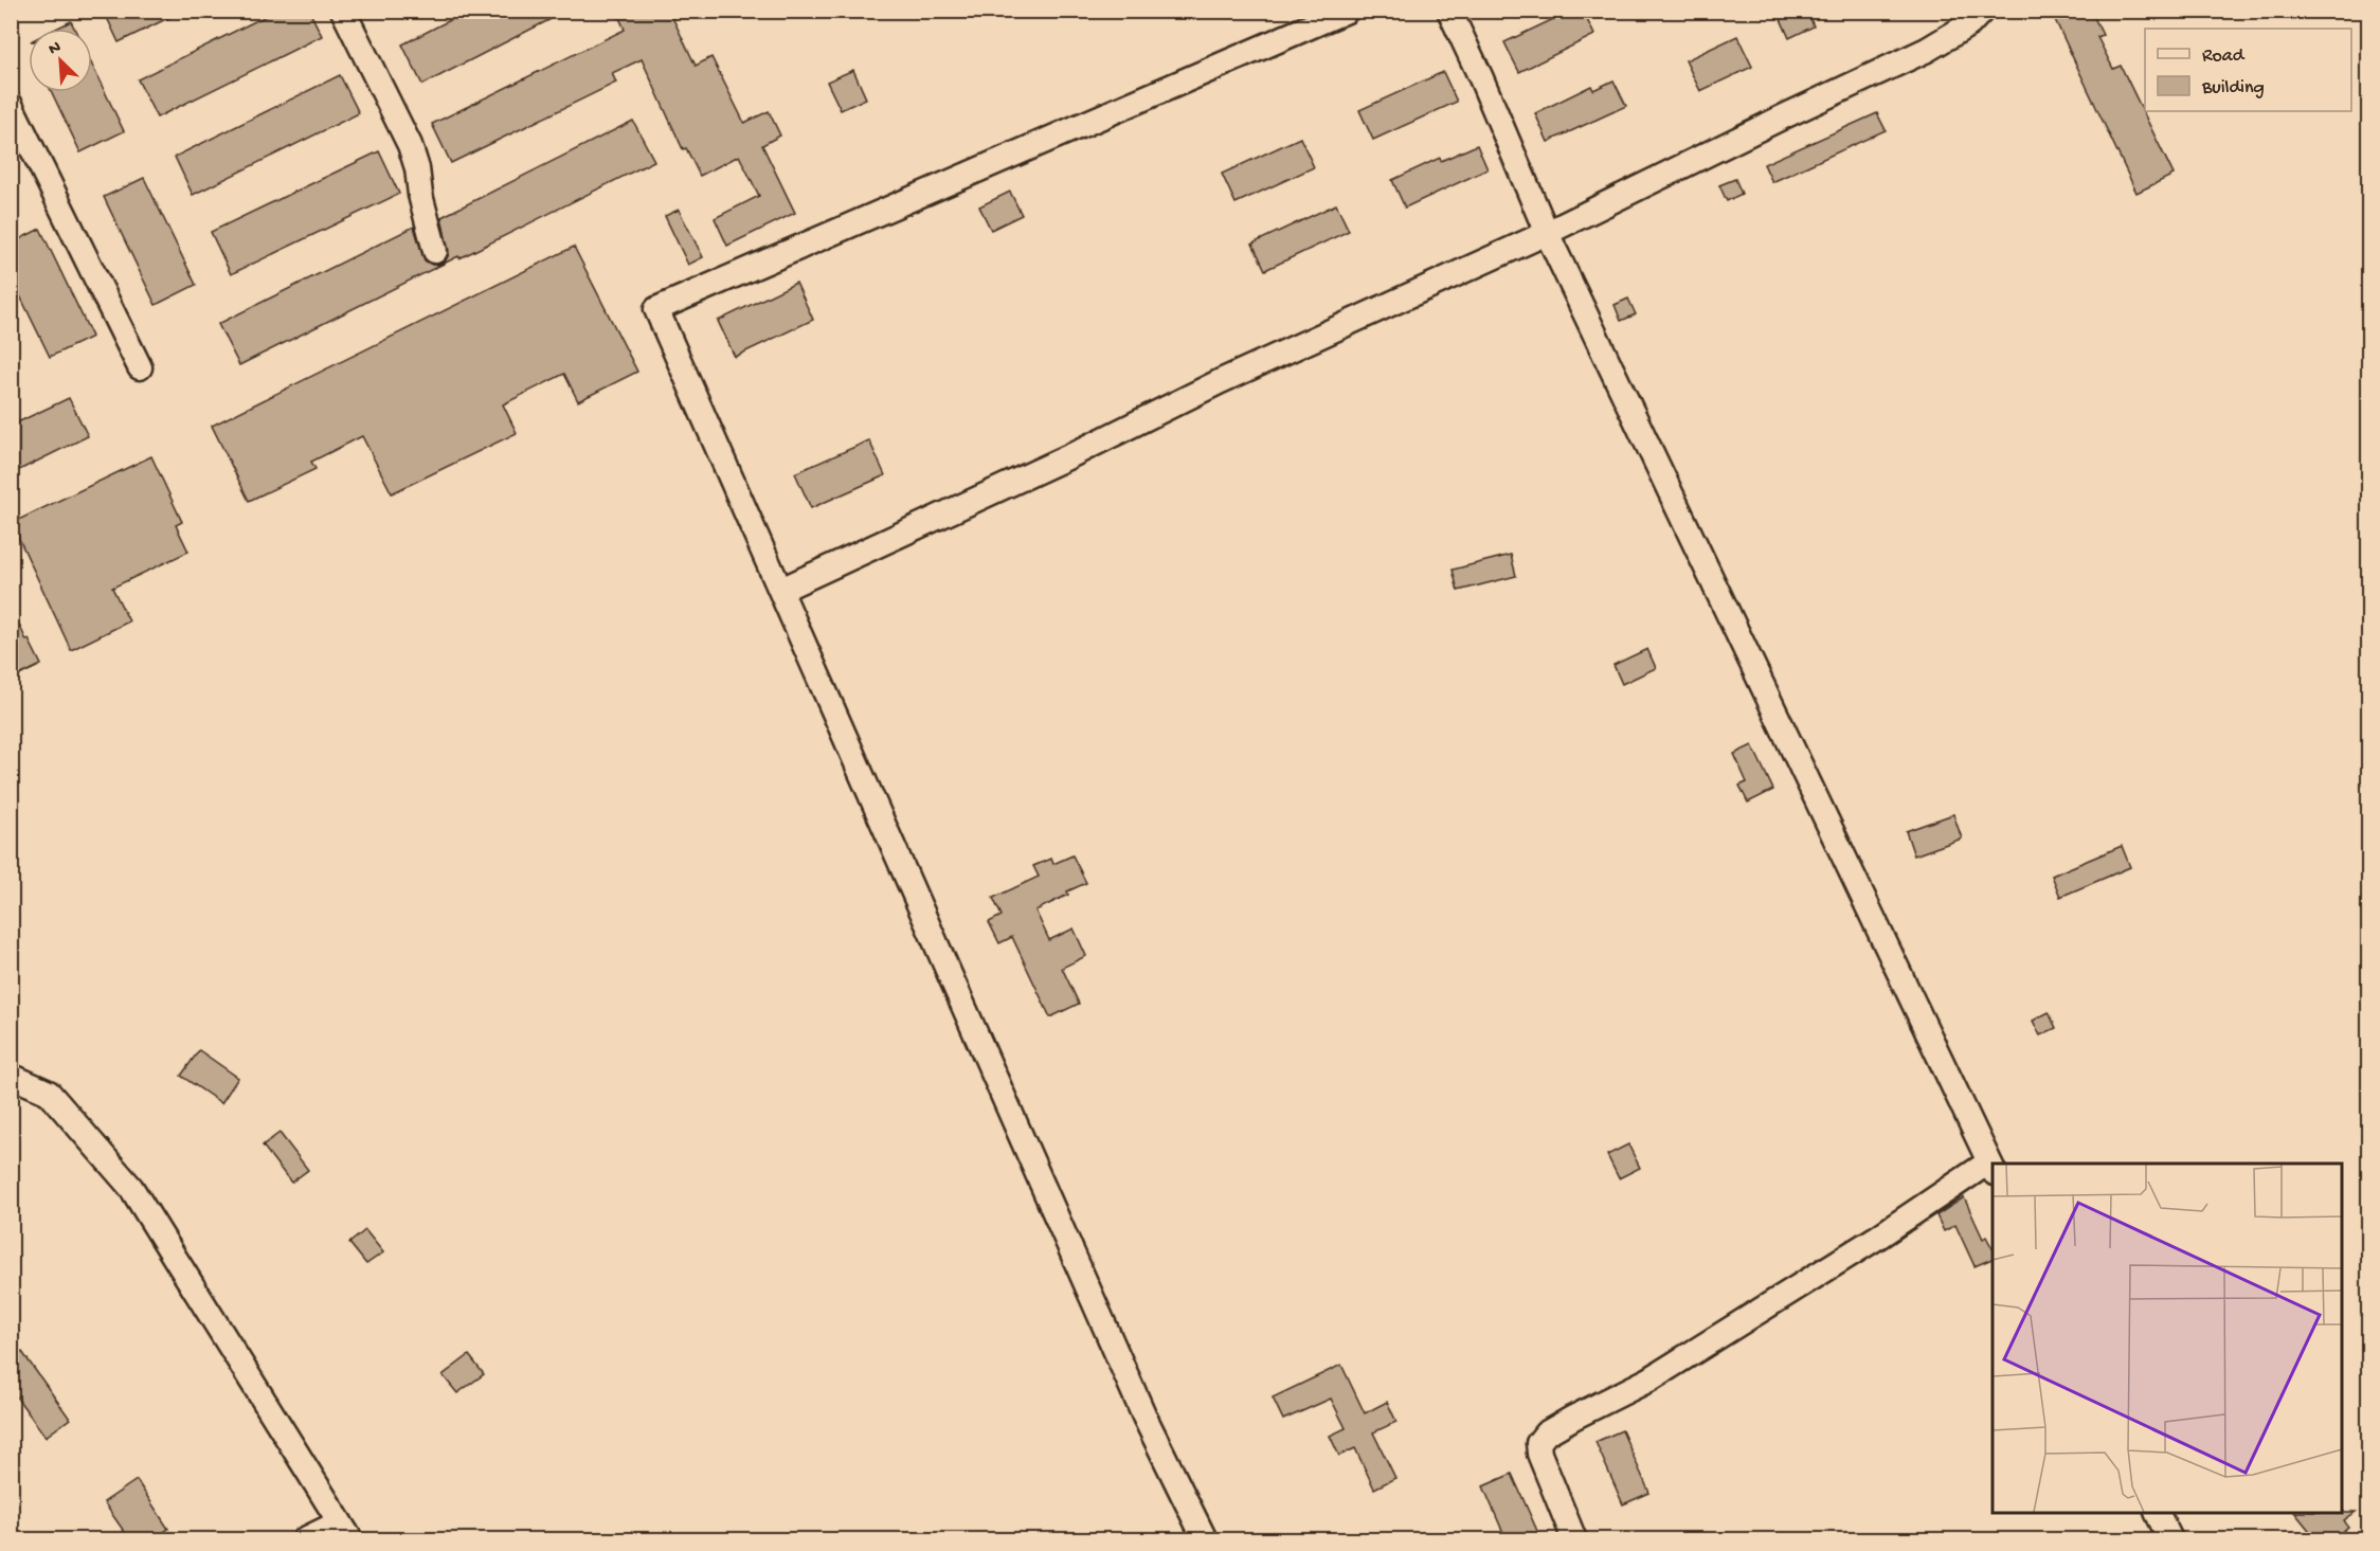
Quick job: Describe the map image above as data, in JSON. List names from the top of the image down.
{
  "legend": ["Road", "Building"],
  "north": "top left"
}
